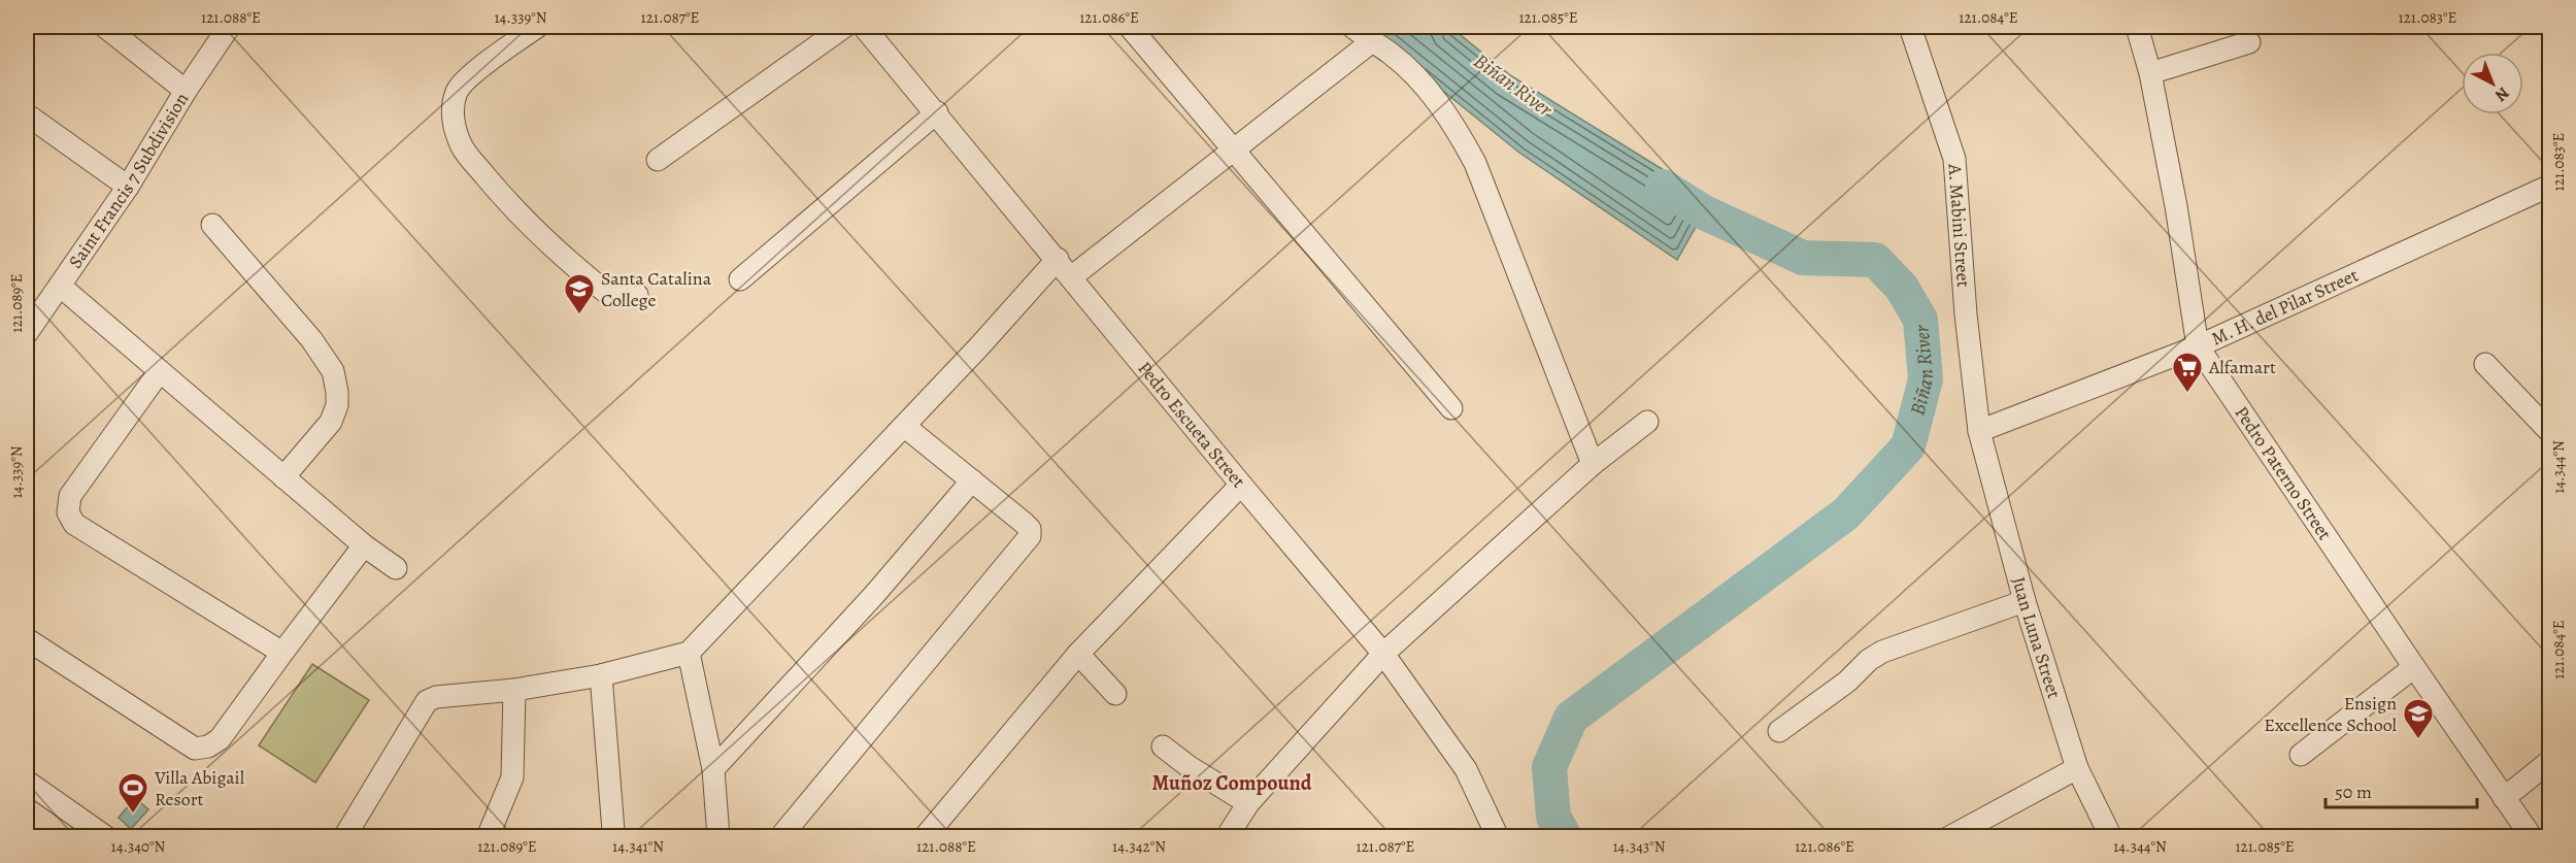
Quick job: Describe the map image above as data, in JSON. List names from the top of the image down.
{
  "streets": {
    "street": [
      "Saint Francis 7 Subdivision",
      "A. Mabini Street",
      "M. H. del Pilar Street",
      "Pedro Escueta Street",
      "Pedro Paterno Street",
      "Juan Luna Street"
    ]
  },
  "crossings": [
    ["A. Mabini Street", "M. H. del Pilar Street"],
    ["A. Mabini Street", "Juan Luna Street"],
    ["M. H. del Pilar Street", "Pedro Paterno Street"],
    ["M. H. del Pilar Street", "Juan Luna Street"]
  ],
  "districts": ["Muñoz Compound"],
  "water": ["Biñan River"],
  "places": {
    "school or university": ["Santa Catalina College", "Ensign Excellence School"],
    "supermarket": ["Alfamart"],
    "sports": ["Villa Abigail Resort"]
  },
  "scale_bar": "50 m",
  "north": "bottom right",
  "coordinates": [
    "121.088°E",
    "14.339°N",
    "121.087°E",
    "121.086°E",
    "121.085°E",
    "121.084°E",
    "121.083°E",
    "121.089°E",
    "14.344°N",
    "14.340°N",
    "14.341°N",
    "14.342°N",
    "14.343°N"
  ]
}
